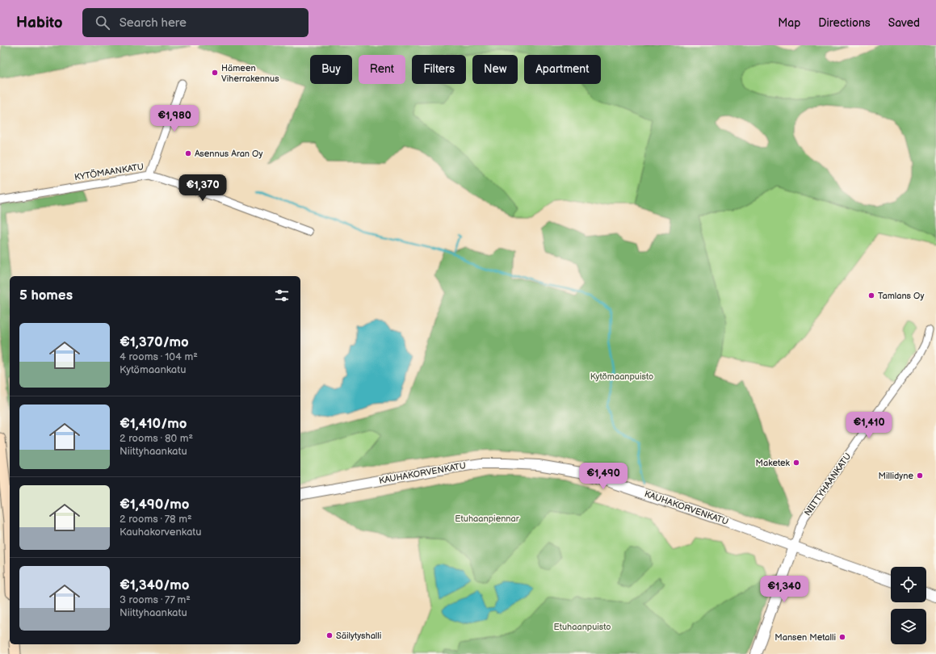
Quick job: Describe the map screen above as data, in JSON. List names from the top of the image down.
{
  "streets": {
    "street": ["KYTÖMAANKATU", "KAUHAKORVENKATU", "NIITTYHAANKATU"]
  },
  "crossings": [
    ["KAUHAKORVENKATU", "NIITTYHAANKATU"]
  ],
  "parks": ["Kytömaanpuisto", "Etuhaanpiennar", "Etuhaanpuisto"],
  "places": [
    "Hämeen Viherrakennus",
    "Asennus Aran Oy",
    "Tamlans Oy",
    "Maketek",
    "Millidyne",
    "Säilytyshalli",
    "Mansen Metalli"
  ],
  "page": {
    "header": "Habito",
    "search": "Search here",
    "nav": ["Map", "Directions", "Saved"],
    "chip": [
      "Buy",
      "Rent",
      "Filters",
      "New",
      "Apartment"
    ],
    "price": [
      "€1,980",
      "€1,370",
      "€1,410",
      "€1,490",
      "€1,340"
    ],
    "heading": "5 homes",
    "list": [
      {
        "name": "€1,370/mo",
        "note": "4 rooms · 104 m² · Kytömaankatu"
      },
      {
        "name": "€1,410/mo",
        "note": "2 rooms · 80 m² · Niittyhaankatu"
      },
      {
        "name": "€1,490/mo",
        "note": "2 rooms · 78 m² · Kauhakorvenkatu"
      },
      {
        "name": "€1,340/mo",
        "note": "3 rooms · 77 m² · Niittyhaankatu"
      }
    ]
  }
}
